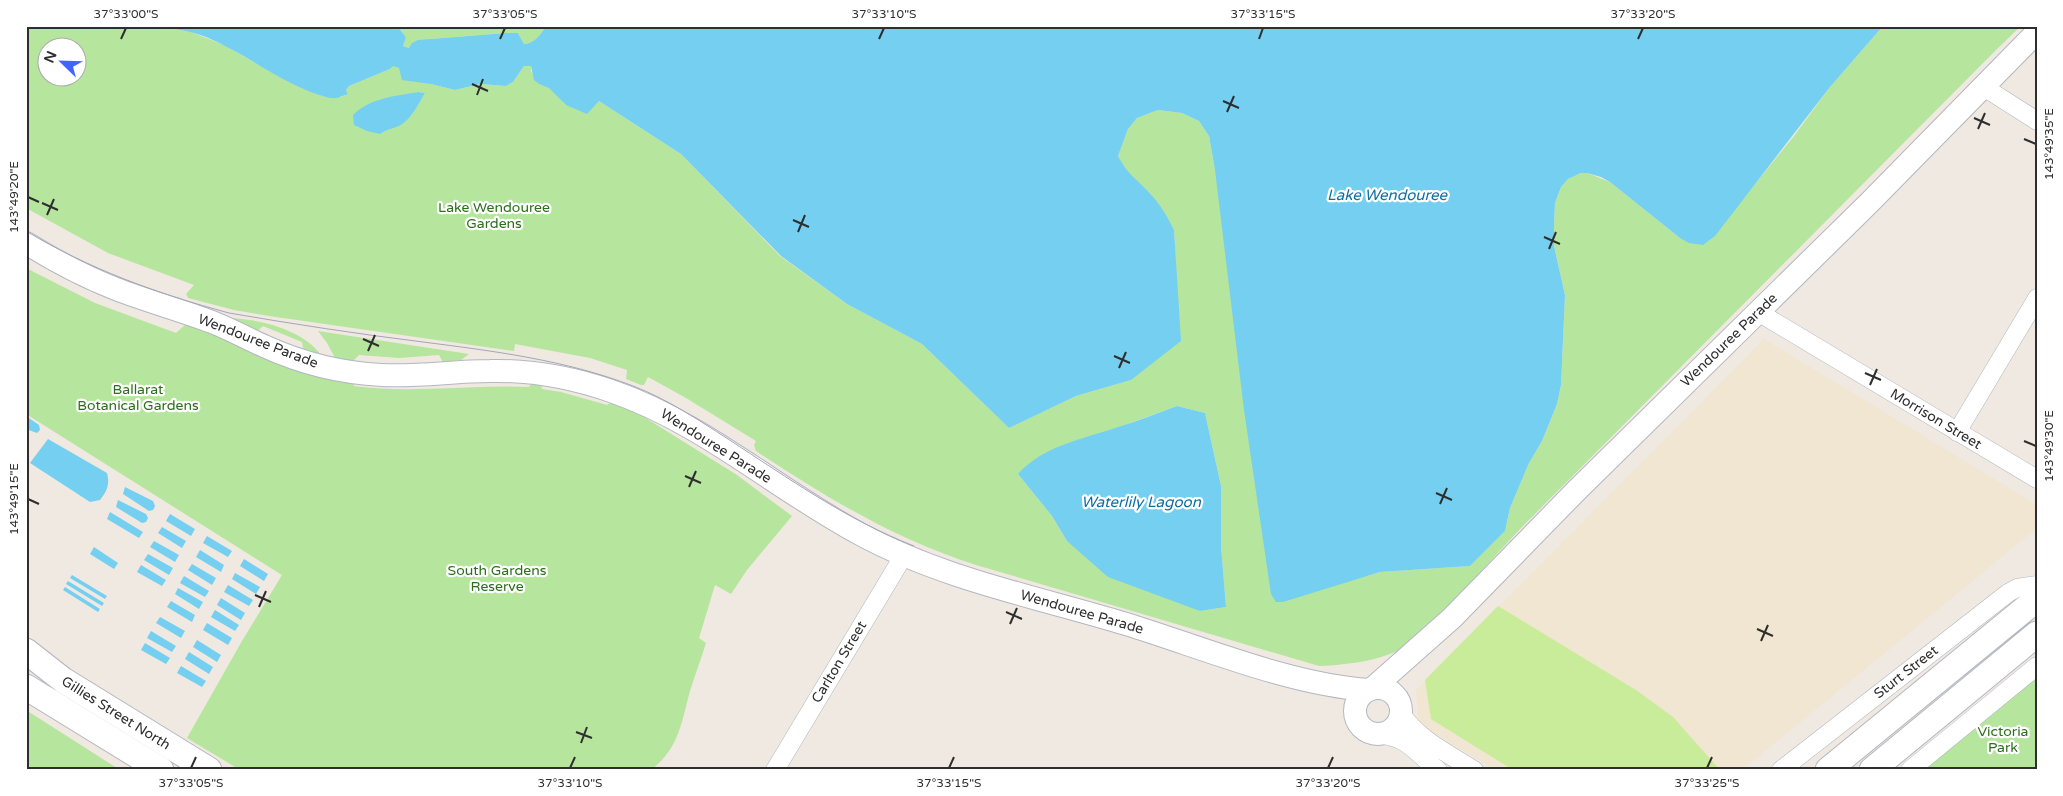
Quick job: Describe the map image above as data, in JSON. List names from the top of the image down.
{
  "streets": {
    "main road": ["Sturt Street", "Gillies Street North"],
    "street": ["Wendouree Parade", "Morrison Street", "Carlton Street"]
  },
  "crossings": [
    ["Wendouree Parade", "Morrison Street"],
    ["Wendouree Parade", "Carlton Street"]
  ],
  "water": ["Lake Wendouree", "Waterlily Lagoon"],
  "parks": [
    "Lake Wendouree Gardens",
    "Ballarat Botanical Gardens",
    "South Gardens Reserve",
    "Victoria Park"
  ],
  "north": "top left",
  "coordinates": [
    "37°33'00\"S",
    "37°33'05\"S",
    "37°33'10\"S",
    "37°33'15\"S",
    "37°33'20\"S",
    "143°49'35\"E",
    "143°49'20\"E",
    "143°49'30\"E",
    "143°49'15\"E",
    "37°33'25\"S"
  ]
}
